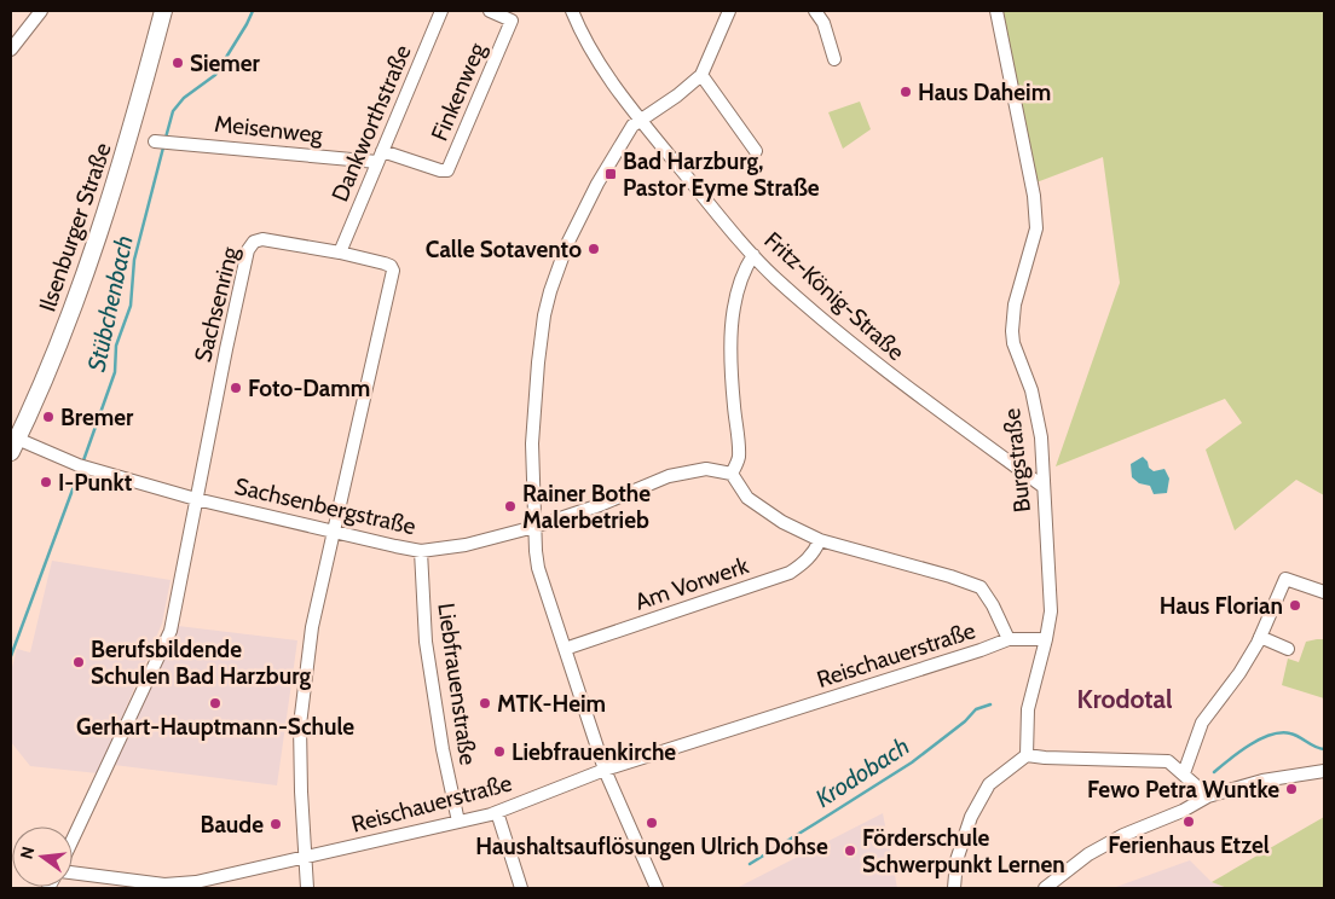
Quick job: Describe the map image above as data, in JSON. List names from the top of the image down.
{
  "streets": {
    "main road": ["Ilsenburger Straße"],
    "street": [
      "Finkenweg",
      "Dankworthstraße",
      "Meisenweg",
      "Fritz-König-Straße",
      "Sachsenring",
      "Burgstraße",
      "Sachsenbergstraße",
      "Am Vorwerk",
      "Reischauerstraße",
      "Liebfrauenstraße"
    ]
  },
  "crossings": [
    ["Finkenweg", "Dankworthstraße"],
    ["Finkenweg", "Meisenweg"],
    ["Dankworthstraße", "Meisenweg"],
    ["Dankworthstraße", "Sachsenring"],
    ["Ilsenburger Straße", "Sachsenbergstraße"],
    ["Fritz-König-Straße", "Burgstraße"],
    ["Sachsenring", "Sachsenbergstraße"],
    ["Burgstraße", "Reischauerstraße"],
    ["Sachsenbergstraße", "Liebfrauenstraße"],
    ["Reischauerstraße", "Liebfrauenstraße"]
  ],
  "districts": ["Krodotal"],
  "water": ["Stübchenbach", "Krodobach"],
  "places": {
    "other": [
      "Siemer",
      "Haus Daheim",
      "Calle Sotavento",
      "Foto-Damm",
      "Bremer",
      "I-Punkt",
      "Rainer Bothe Malerbetrieb",
      "Haus Florian",
      "Berufsbildende Schulen Bad Harzburg",
      "Gerhart-Hauptmann-Schule",
      "MTK-Heim",
      "Liebfrauenkirche",
      "Fewo Petra Wuntke",
      "Ferienhaus Etzel",
      "Haushaltsauflösungen Ulrich Dohse",
      "Baude",
      "Förderschule Schwerpunkt Lernen"
    ],
    "transit": ["Bad Harzburg, Pastor Eyme Straße"]
  },
  "north": "left"
}
